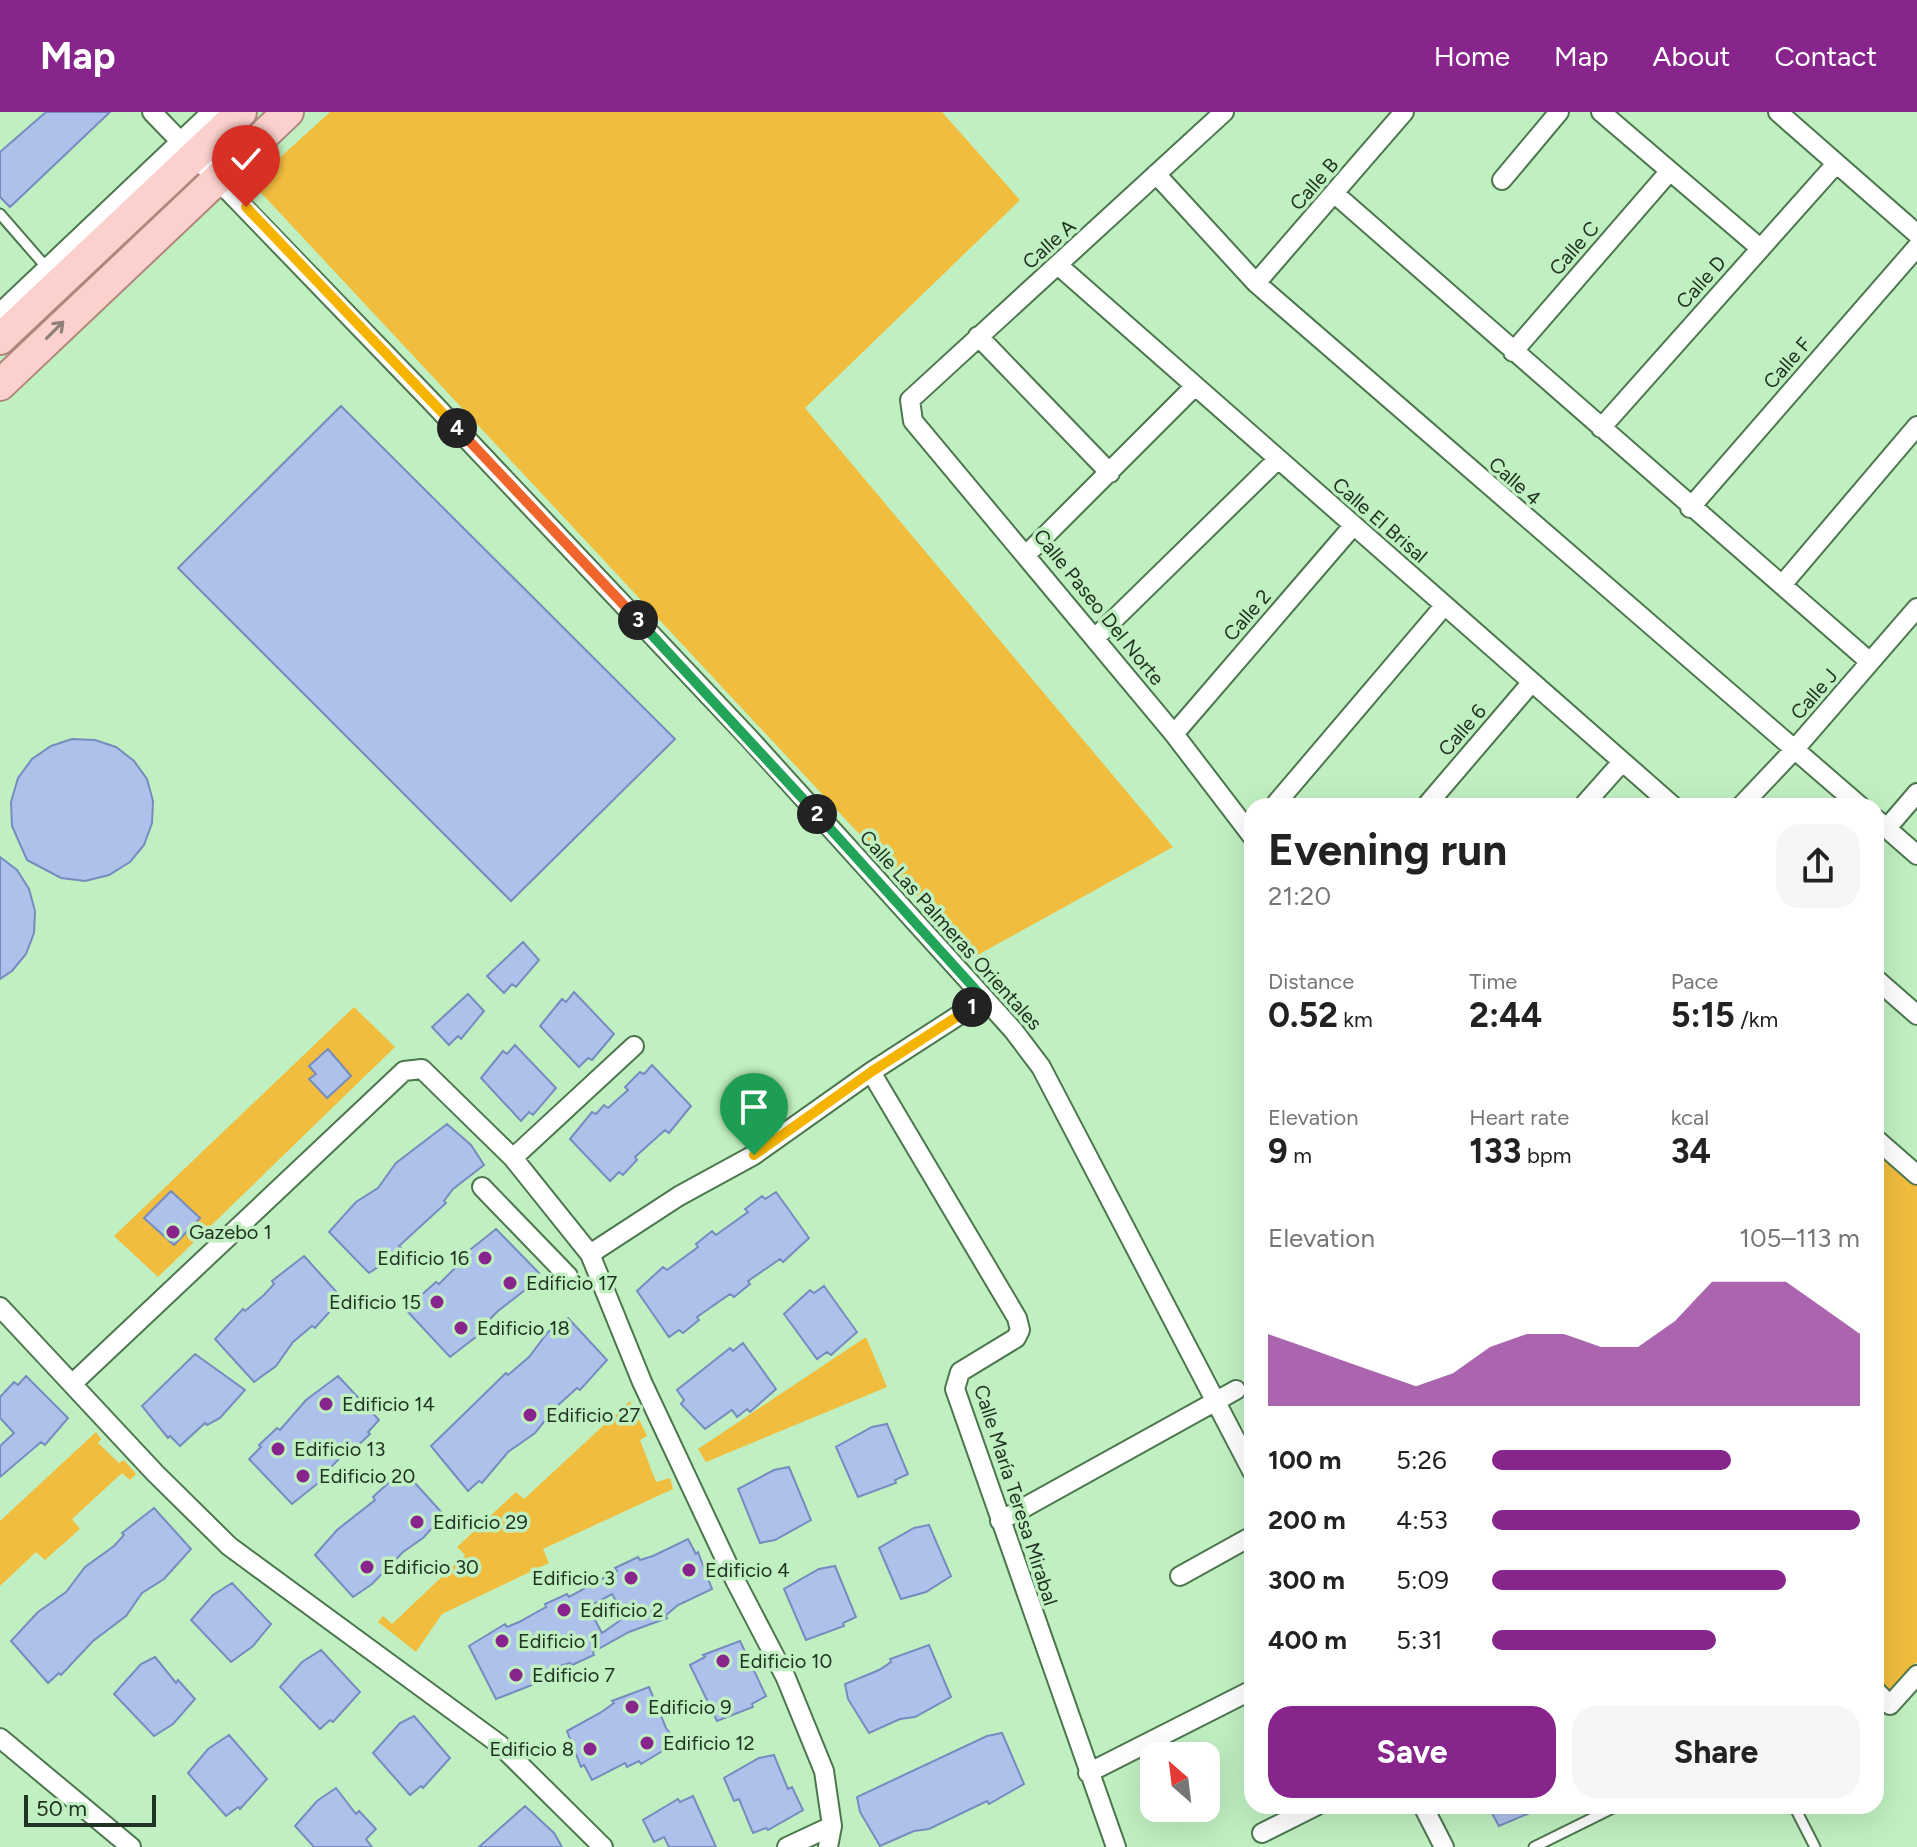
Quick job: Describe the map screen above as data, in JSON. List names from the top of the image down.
{
  "streets": {
    "street": [
      "Calle B",
      "Calle A",
      "Calle C",
      "Calle D",
      "Calle F",
      "Calle 4",
      "Calle El Brisal",
      "Calle Paseo Del Norte",
      "Calle 2",
      "Calle J",
      "Calle 6",
      "Calle Las Palmeras Orientales",
      "Calle María Teresa Mirabal"
    ]
  },
  "crossings": [
    ["Calle B", "Calle 4"],
    ["Calle A", "Calle 4"],
    ["Calle A", "Calle El Brisal"],
    ["Calle A", "Calle Paseo Del Norte"],
    ["Calle 4", "Calle J"],
    ["Calle El Brisal", "Calle 2"],
    ["Calle El Brisal", "Calle 6"],
    ["Calle Paseo Del Norte", "Calle 2"]
  ],
  "places": [
    "Gazebo 1",
    "Edificio 16",
    "Edificio 17",
    "Edificio 15",
    "Edificio 18",
    "Edificio 14",
    "Edificio 27",
    "Edificio 13",
    "Edificio 20",
    "Edificio 29",
    "Edificio 30",
    "Edificio 4",
    "Edificio 3",
    "Edificio 2",
    "Edificio 1",
    "Edificio 10",
    "Edificio 7",
    "Edificio 9",
    "Edificio 12",
    "Edificio 8"
  ],
  "scale_bar": "50 m",
  "north": "top left",
  "page": {
    "header": "Map",
    "nav": [
      "Home",
      "Map",
      "About",
      "Contact"
    ],
    "pins": [
      "4",
      "3",
      "2",
      "1"
    ],
    "heading": ["Evening run", "21:20"],
    "stats": [
      ["Distance", "0.52 km"],
      ["Time", "2:44"],
      ["Pace", "5:15 /km"],
      ["Elevation", "9 m"],
      ["Heart rate", "133 bpm"],
      ["kcal", "34"]
    ],
    "chart": ["Elevation", "105–113 m"],
    "list": [
      {
        "name": "100 m",
        "note": "5:26"
      },
      {
        "name": "200 m",
        "note": "4:53"
      },
      {
        "name": "300 m",
        "note": "5:09"
      },
      {
        "name": "400 m",
        "note": "5:31"
      }
    ],
    "buttons": ["Save", "Share"],
    "scale": "50 m"
  }
}
